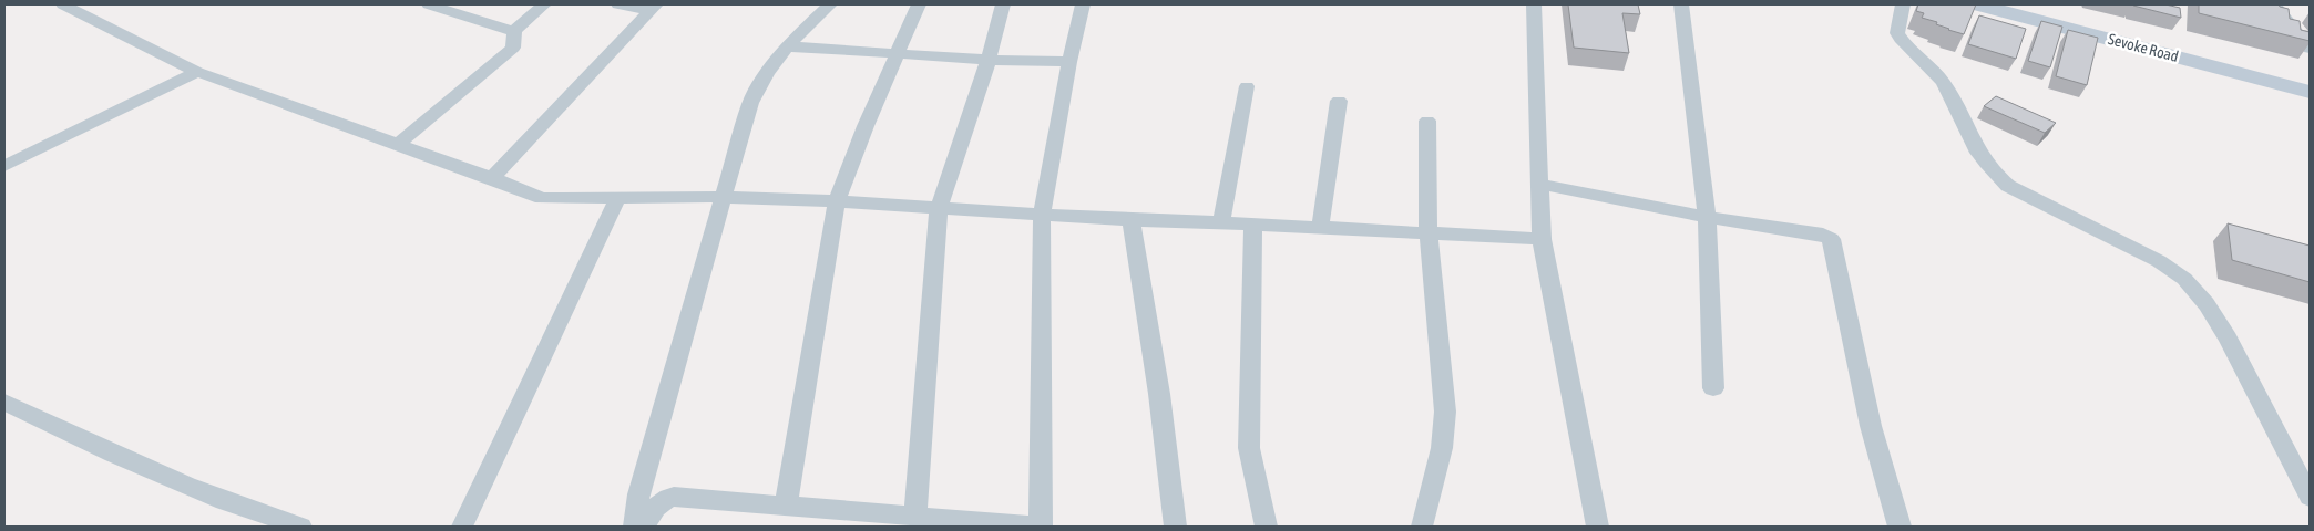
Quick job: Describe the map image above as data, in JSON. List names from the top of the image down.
{
  "streets": {
    "main road": ["Sevoke Road"]
  }
}
